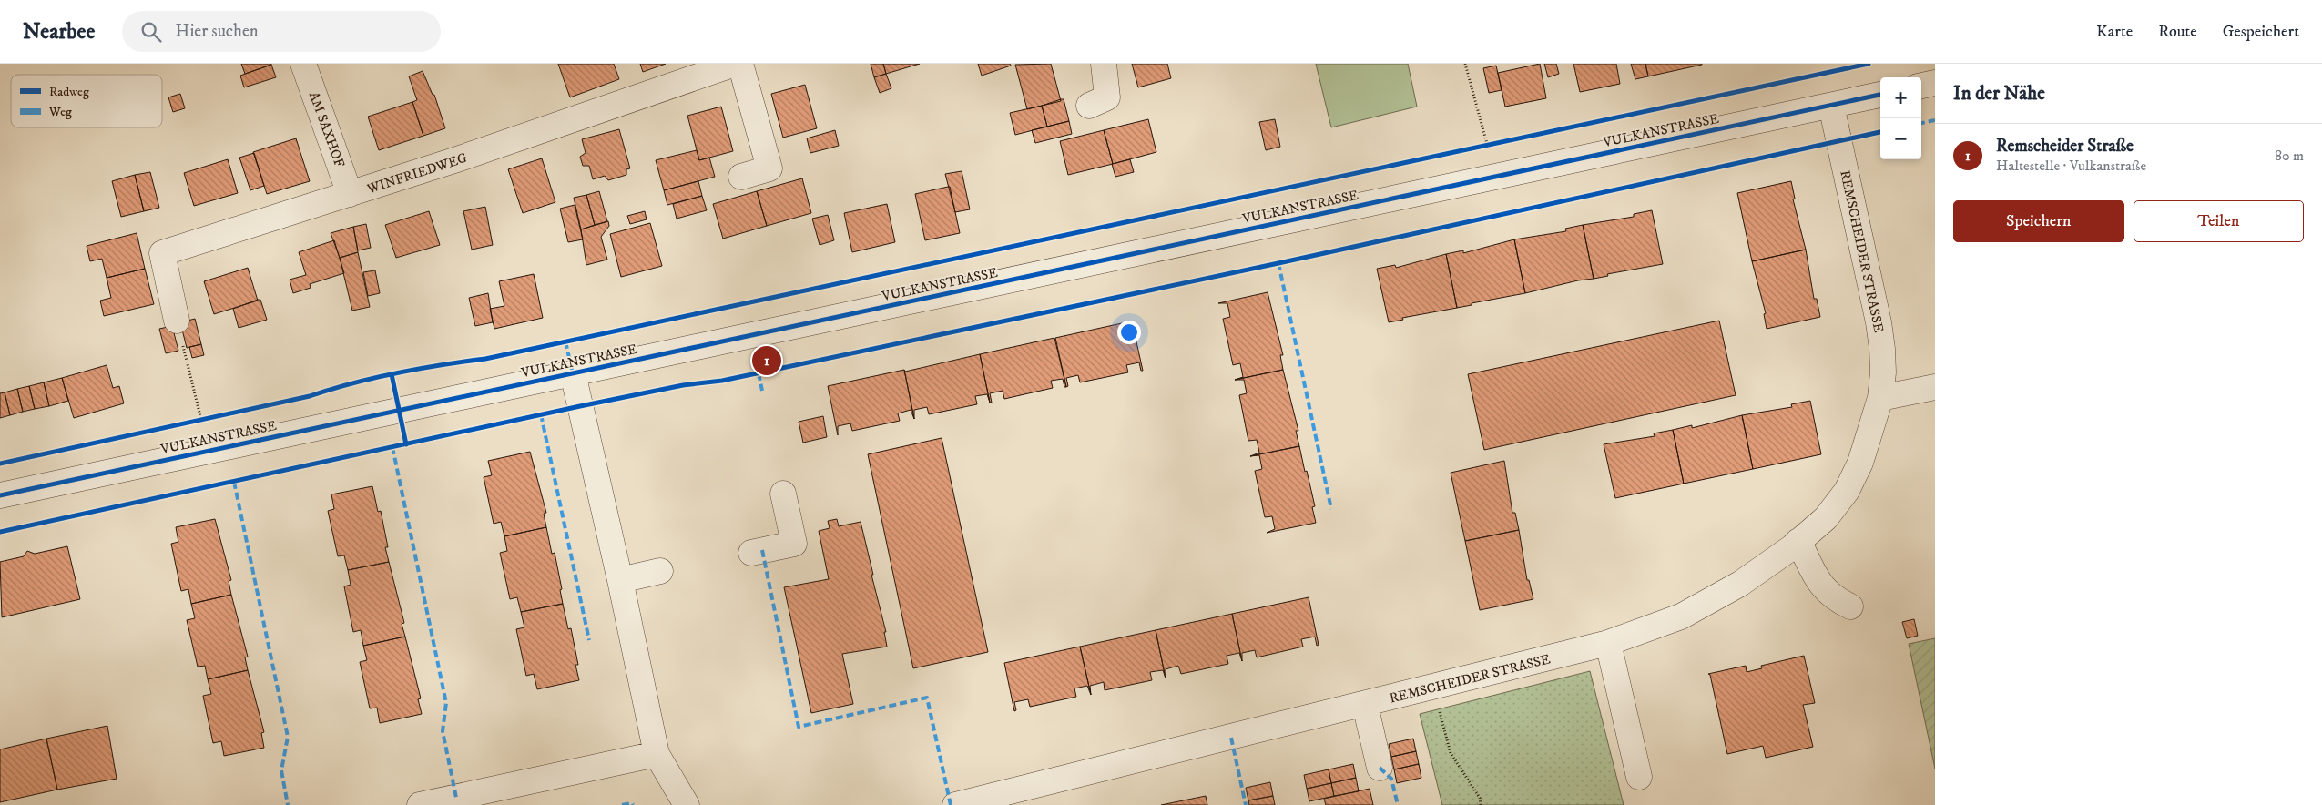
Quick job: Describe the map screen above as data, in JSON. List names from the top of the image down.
{
  "streets": {
    "street": [
      "AM SAXHOF",
      "VULKANSTRASSE",
      "WINFRIEDWEG",
      "REMSCHEIDER STRASSE"
    ]
  },
  "crossings": [
    ["AM SAXHOF", "WINFRIEDWEG"],
    ["VULKANSTRASSE", "REMSCHEIDER STRASSE"]
  ],
  "legend": ["Radweg", "Weg"],
  "page": {
    "header": "Nearbee",
    "search": "Hier suchen",
    "nav": ["Karte", "Route", "Gespeichert"],
    "heading": "In der Nähe",
    "map_buttons": ["+", "−"],
    "list": [
      {
        "mark": "1",
        "name": "Remscheider Straße",
        "note": "Haltestelle · Vulkanstraße",
        "value": "80 m"
      }
    ],
    "buttons": ["Speichern", "Teilen"],
    "pins": "1"
  }
}
